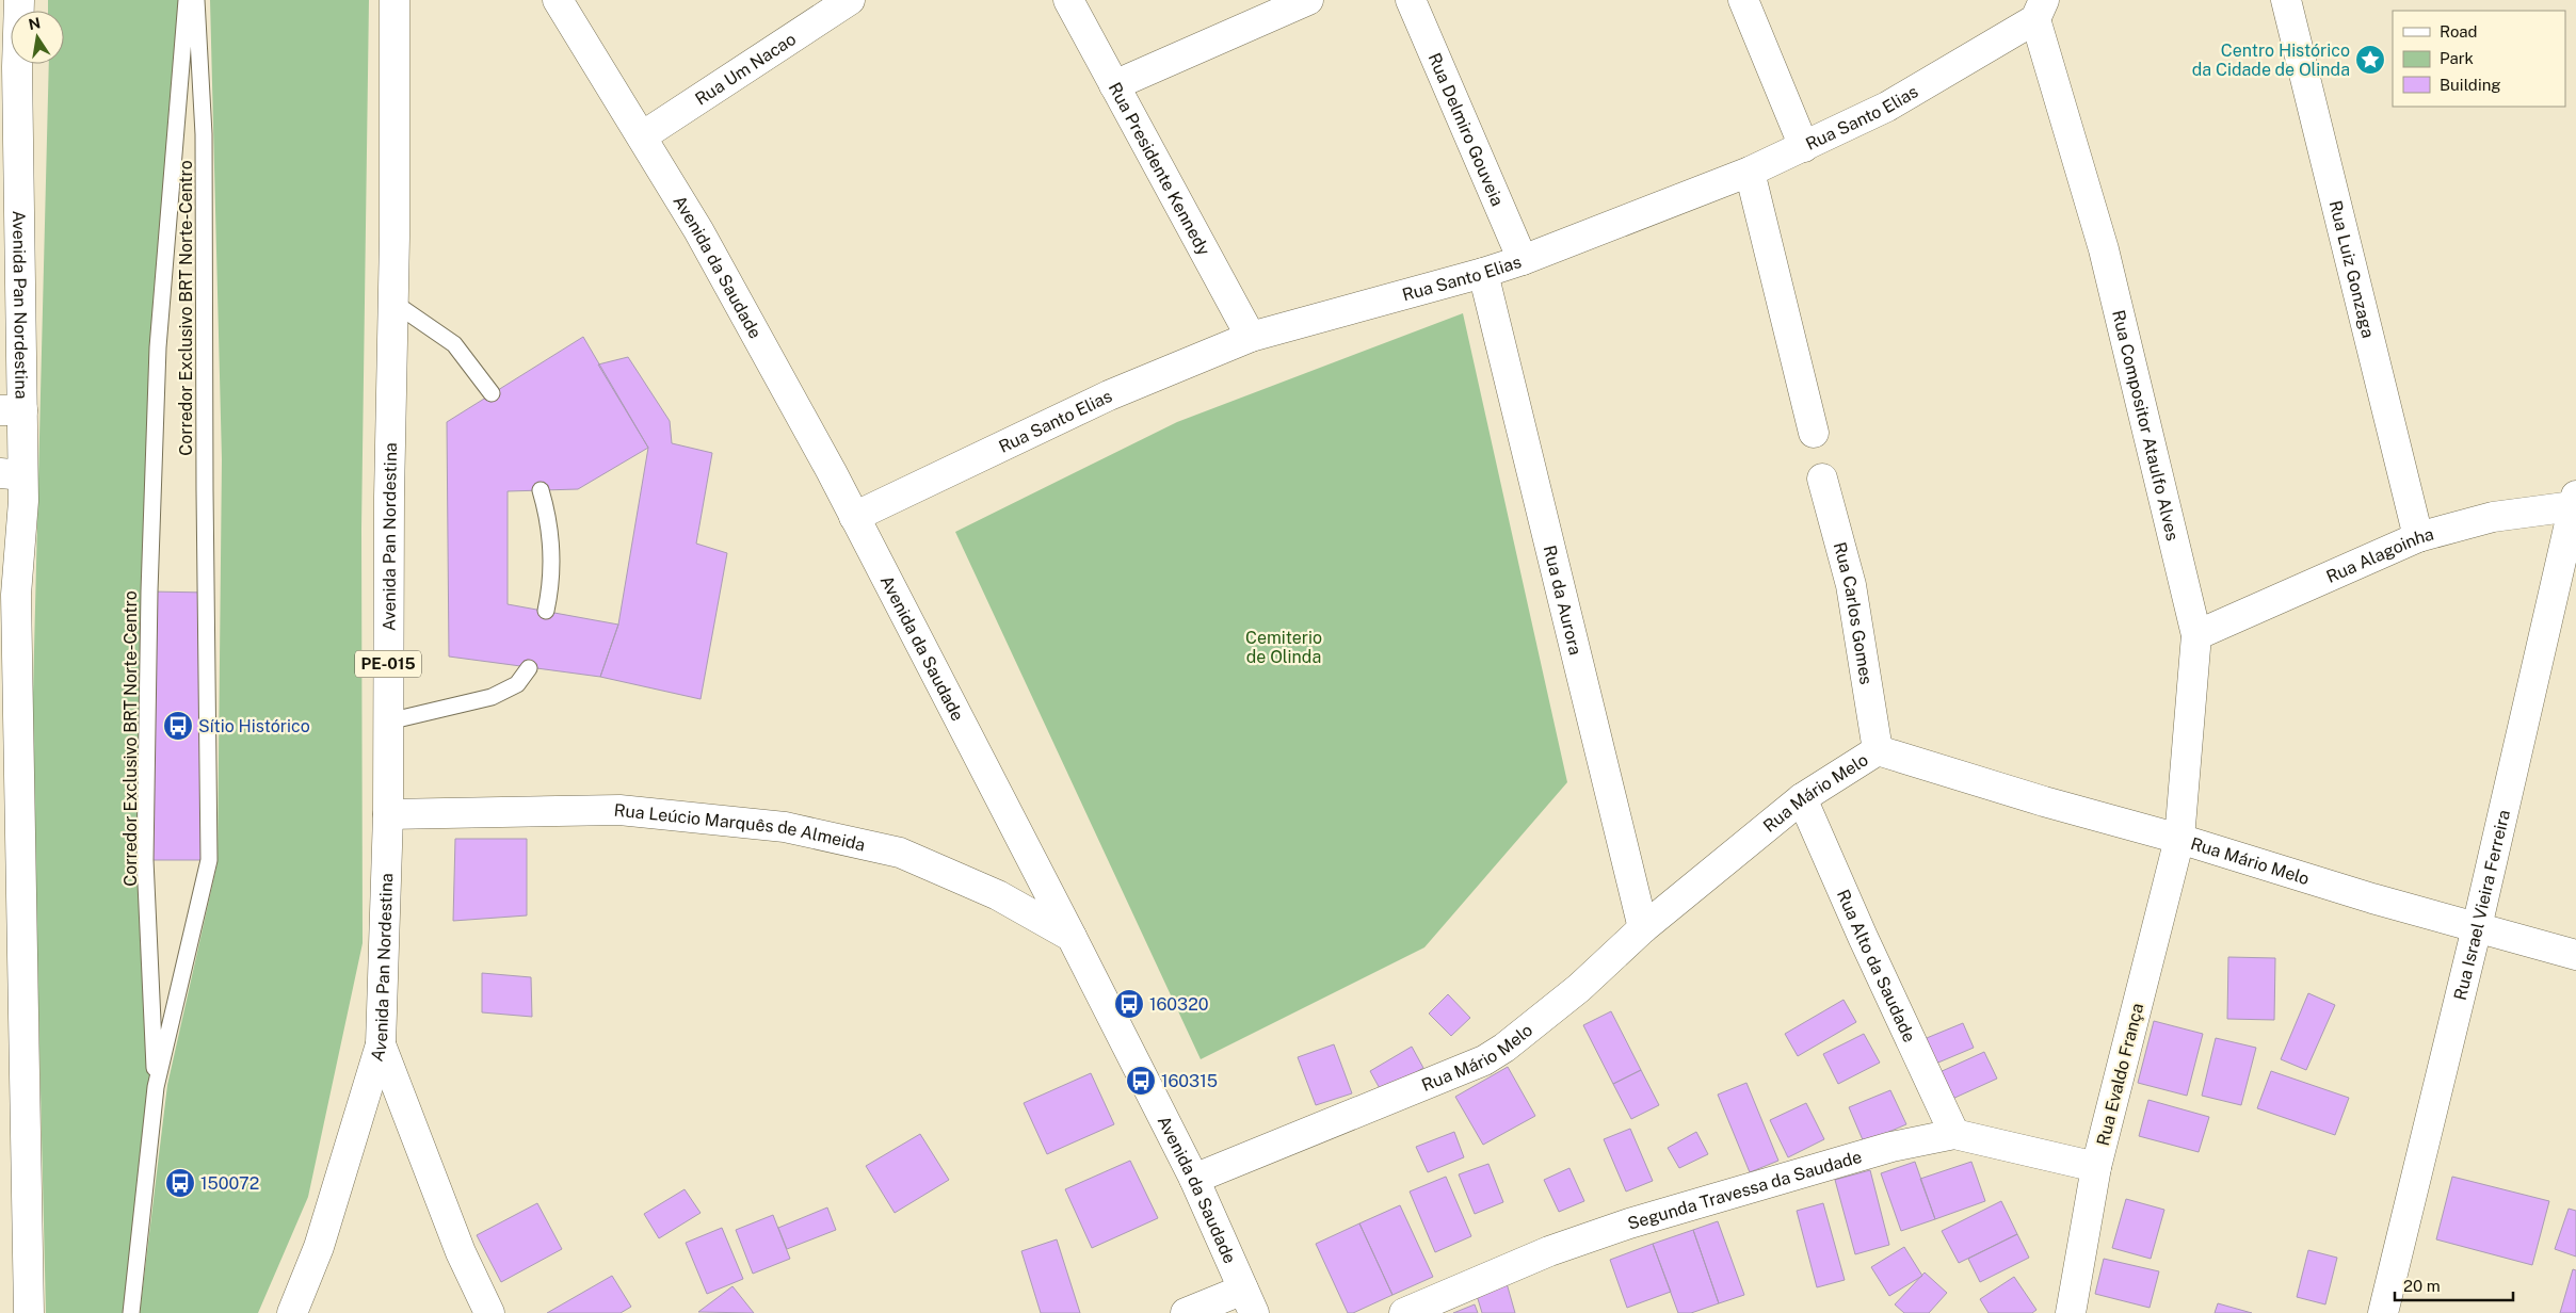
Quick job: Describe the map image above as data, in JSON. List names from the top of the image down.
{
  "streets": {
    "main road": [
      "Rua Um Nacao",
      "Rua Santo Elias",
      "Rua Delmiro Gouveia",
      "Rua Presidente Kennedy",
      "Avenida da Saudade",
      "Rua Luiz Gonzaga",
      "Avenida Pan Nordestina",
      "Rua Compositor Ataulfo Alves",
      "Rua Alagoinha",
      "Rua da Aurora",
      "Rua Carlos Gomes",
      "PE-015",
      "Rua Mário Melo",
      "Rua Leúcio Marquês de Almeida",
      "Rua Israel Vieira Ferreira",
      "Rua Alto da Saudade",
      "Rua Evaldo França",
      "Segunda Travessa da Saudade"
    ],
    "lane": ["Corredor Exclusivo BRT Norte-Centro"]
  },
  "crossings": [
    ["Rua Um Nacao", "Avenida da Saudade"],
    ["Rua Santo Elias", "Rua Delmiro Gouveia"],
    ["Rua Santo Elias", "Rua Presidente Kennedy"],
    ["Rua Santo Elias", "Avenida da Saudade"],
    ["Rua Santo Elias", "Rua Compositor Ataulfo Alves"],
    ["Rua Santo Elias", "Rua da Aurora"],
    ["Avenida da Saudade", "Rua Mário Melo"],
    ["Avenida da Saudade", "Rua Leúcio Marquês de Almeida"],
    ["Rua Luiz Gonzaga", "Rua Alagoinha"],
    ["Avenida Pan Nordestina", "Rua Leúcio Marquês de Almeida"],
    ["Rua Compositor Ataulfo Alves", "Rua Alagoinha"],
    ["Rua Compositor Ataulfo Alves", "Rua Mário Melo"],
    ["Rua Compositor Ataulfo Alves", "Rua Evaldo França"],
    ["Rua Alagoinha", "Rua Israel Vieira Ferreira"],
    ["Rua da Aurora", "Rua Mário Melo"],
    ["Rua Carlos Gomes", "Rua Mário Melo"],
    ["Rua Mário Melo", "Rua Israel Vieira Ferreira"],
    ["Rua Mário Melo", "Rua Alto da Saudade"],
    ["Rua Mário Melo", "Rua Evaldo França"],
    ["Rua Alto da Saudade", "Segunda Travessa da Saudade"],
    ["Rua Evaldo França", "Segunda Travessa da Saudade"]
  ],
  "parks": ["Cemiterio de Olinda"],
  "places": {
    "place": ["Centro Histórico da Cidade de Olinda"],
    "bus stop": [
      "Sítio Histórico",
      "160320",
      "160315",
      "150072"
    ]
  },
  "legend": ["Road", "Park", "Building"],
  "scale_bar": "20 m",
  "north": "top"
}
